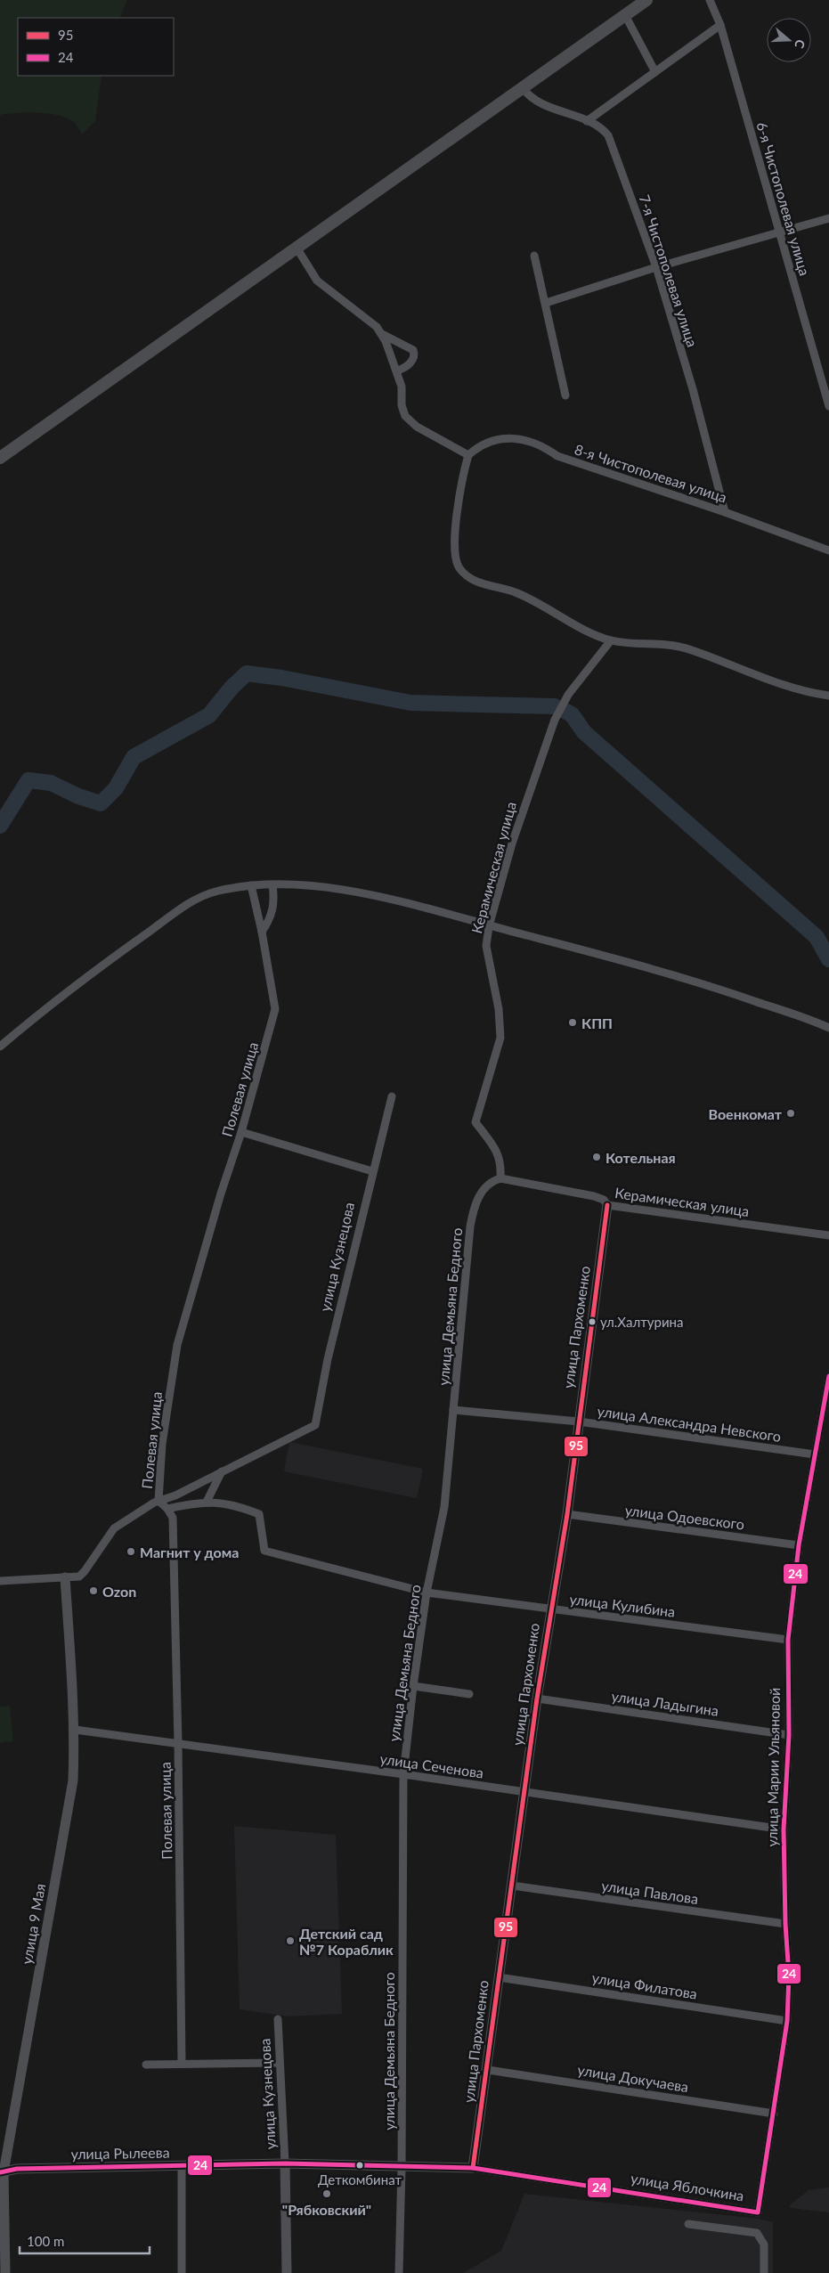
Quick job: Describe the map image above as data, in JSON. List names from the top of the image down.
{
  "streets": {
    "street": [
      "6-я Чистополевая улица",
      "7-я Чистополевая улица",
      "8-я Чистополевая улица",
      "Керамическая улица",
      "Полевая улица",
      "улица Кузнецова",
      "улица Демьяна Бедного",
      "улица Пархоменко",
      "улица Александра Невского",
      "улица Одоевского",
      "улица Кулибина",
      "улица Ладыгина",
      "улица Сеченова",
      "улица Марии Ульяновой",
      "улица Павлова",
      "улица 9 Мая",
      "улица Филатова",
      "улица Докучаева",
      "улица Рылеева",
      "улица Яблочкина"
    ]
  },
  "crossings": [
    ["7-я Чистополевая улица", "8-я Чистополевая улица"],
    ["Керамическая улица", "улица Демьяна Бедного"],
    ["Керамическая улица", "улица Пархоменко"],
    ["Полевая улица", "улица Сеченова"],
    ["улица Кузнецова", "улица Рылеева"],
    ["улица Демьяна Бедного", "улица Александра Невского"],
    ["улица Демьяна Бедного", "улица Кулибина"],
    ["улица Демьяна Бедного", "улица Сеченова"],
    ["улица Демьяна Бедного", "улица Рылеева"],
    ["улица Демьяна Бедного", "улица Яблочкина"],
    ["улица Пархоменко", "улица Александра Невского"],
    ["улица Пархоменко", "улица Одоевского"],
    ["улица Пархоменко", "улица Кулибина"],
    ["улица Пархоменко", "улица Ладыгина"],
    ["улица Пархоменко", "улица Сеченова"],
    ["улица Пархоменко", "улица Павлова"],
    ["улица Пархоменко", "улица Филатова"],
    ["улица Пархоменко", "улица Докучаева"],
    ["улица Пархоменко", "улица Яблочкина"],
    ["улица Александра Невского", "улица Марии Ульяновой"],
    ["улица Одоевского", "улица Марии Ульяновой"],
    ["улица Кулибина", "улица Марии Ульяновой"],
    ["улица Ладыгина", "улица Марии Ульяновой"],
    ["улица Сеченова", "улица Марии Ульяновой"],
    ["улица Сеченова", "улица 9 Мая"],
    ["улица Марии Ульяновой", "улица Павлова"],
    ["улица Марии Ульяновой", "улица Филатова"],
    ["улица Марии Ульяновой", "улица Докучаева"],
    ["улица Марии Ульяновой", "улица Яблочкина"],
    ["улица 9 Мая", "улица Рылеева"],
    ["улица Рылеева", "улица Яблочкина"]
  ],
  "places": [
    "КПП",
    "Военкомат",
    "Котельная",
    "ул.Халтурина",
    "Магнит у дома",
    "Ozon",
    "Детский сад №7 Кораблик",
    "Деткомбинат",
    "\"Рябковский\""
  ],
  "lines": ["transit line 95", "transit line 24"],
  "legend": ["95", "24"],
  "scale_bar": "100 m",
  "north": "right"
}
